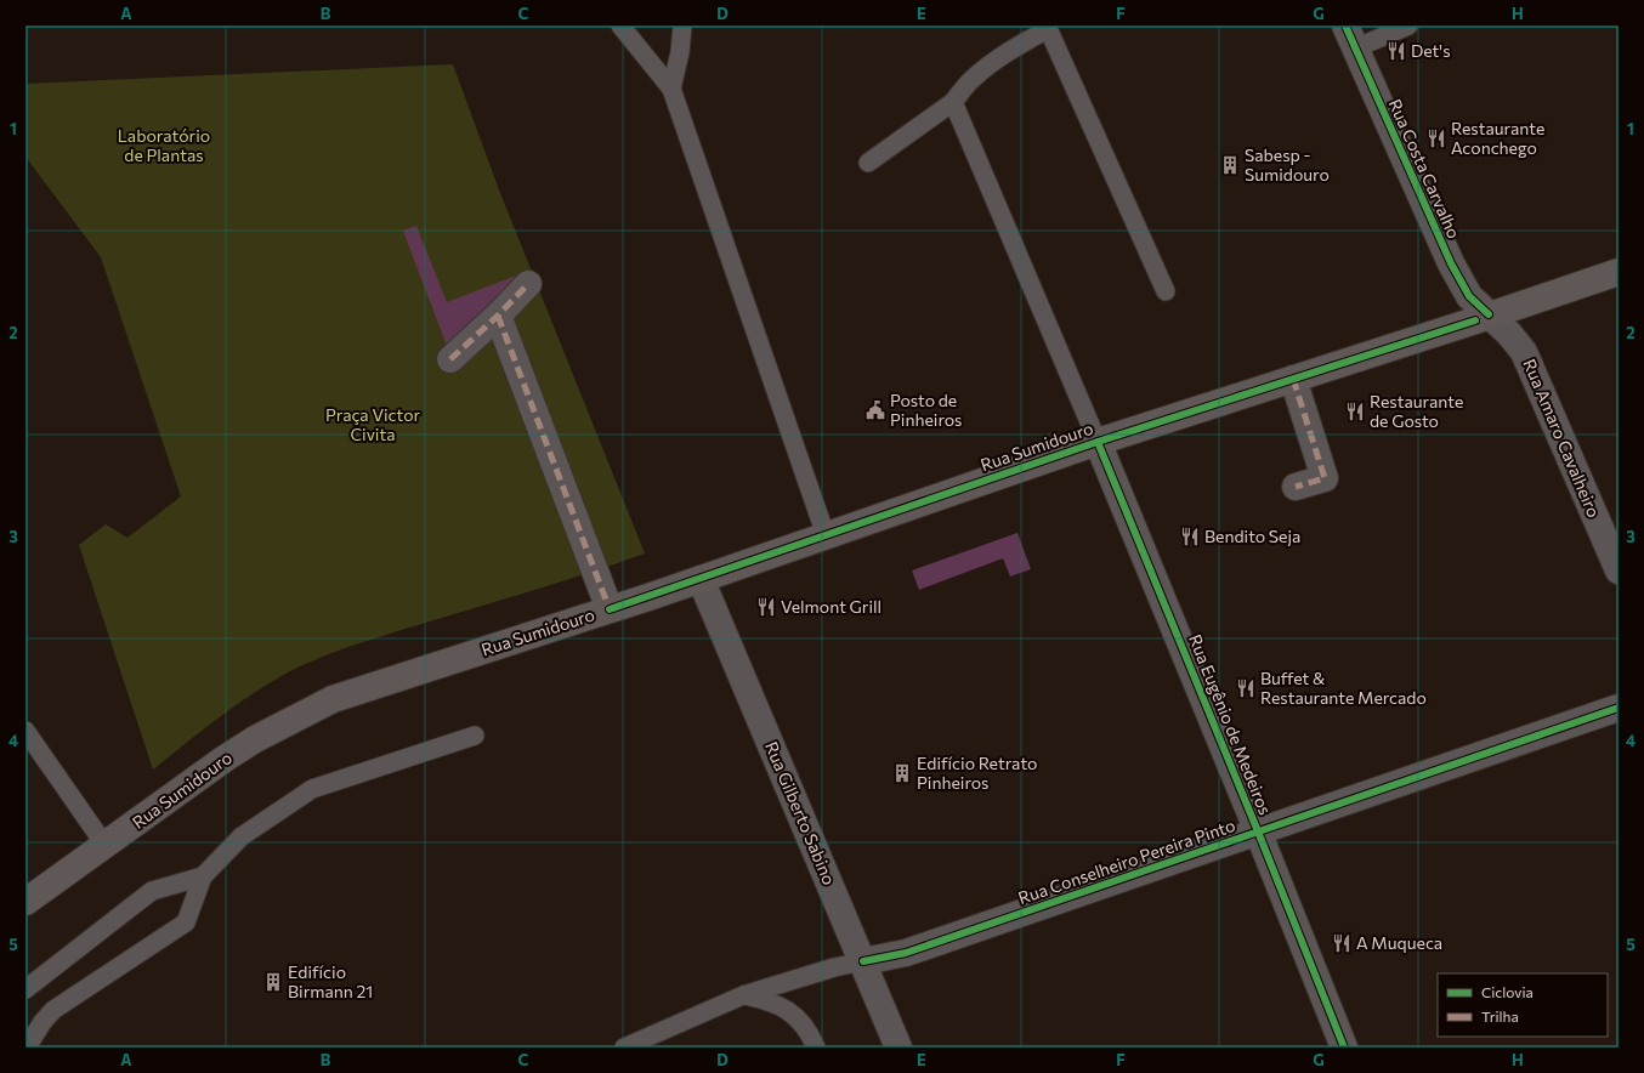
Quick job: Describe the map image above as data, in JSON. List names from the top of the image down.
{
  "streets": {
    "main road": ["Rua Sumidouro"],
    "street": [
      "Rua Costa Carvalho",
      "Rua Amaro Cavalheiro",
      "Rua Eugênio de Medeiros",
      "Rua Gilberto Sabino",
      "Rua Conselheiro Pereira Pinto"
    ]
  },
  "crossings": [
    ["Rua Costa Carvalho", "Rua Amaro Cavalheiro"],
    ["Rua Costa Carvalho", "Rua Sumidouro"],
    ["Rua Amaro Cavalheiro", "Rua Sumidouro"],
    ["Rua Sumidouro", "Rua Eugênio de Medeiros"],
    ["Rua Sumidouro", "Rua Gilberto Sabino"],
    ["Rua Eugênio de Medeiros", "Rua Conselheiro Pereira Pinto"],
    ["Rua Gilberto Sabino", "Rua Conselheiro Pereira Pinto"]
  ],
  "parks": ["Laboratório de Plantas", "Praça Victor Civita"],
  "places": {
    "restaurant": [
      "Det's",
      "Restaurante Aconchego",
      "Restaurante de Gosto",
      "Bendito Seja",
      "Velmont Grill",
      "Buffet & Restaurante Mercado",
      "A Muqueca"
    ],
    "building": ["Sabesp - Sumidouro", "Edifício Retrato Pinheiros", "Edifício Birmann 21"],
    "public building": ["Posto de Pinheiros"]
  },
  "legend": ["Ciclovia", "Trilha"],
  "grid": {
    "columns": [
      "A",
      "B",
      "C",
      "D",
      "E",
      "F",
      "G",
      "H"
    ],
    "rows": [
      "1",
      "2",
      "3",
      "4",
      "5"
    ]
  }
}
